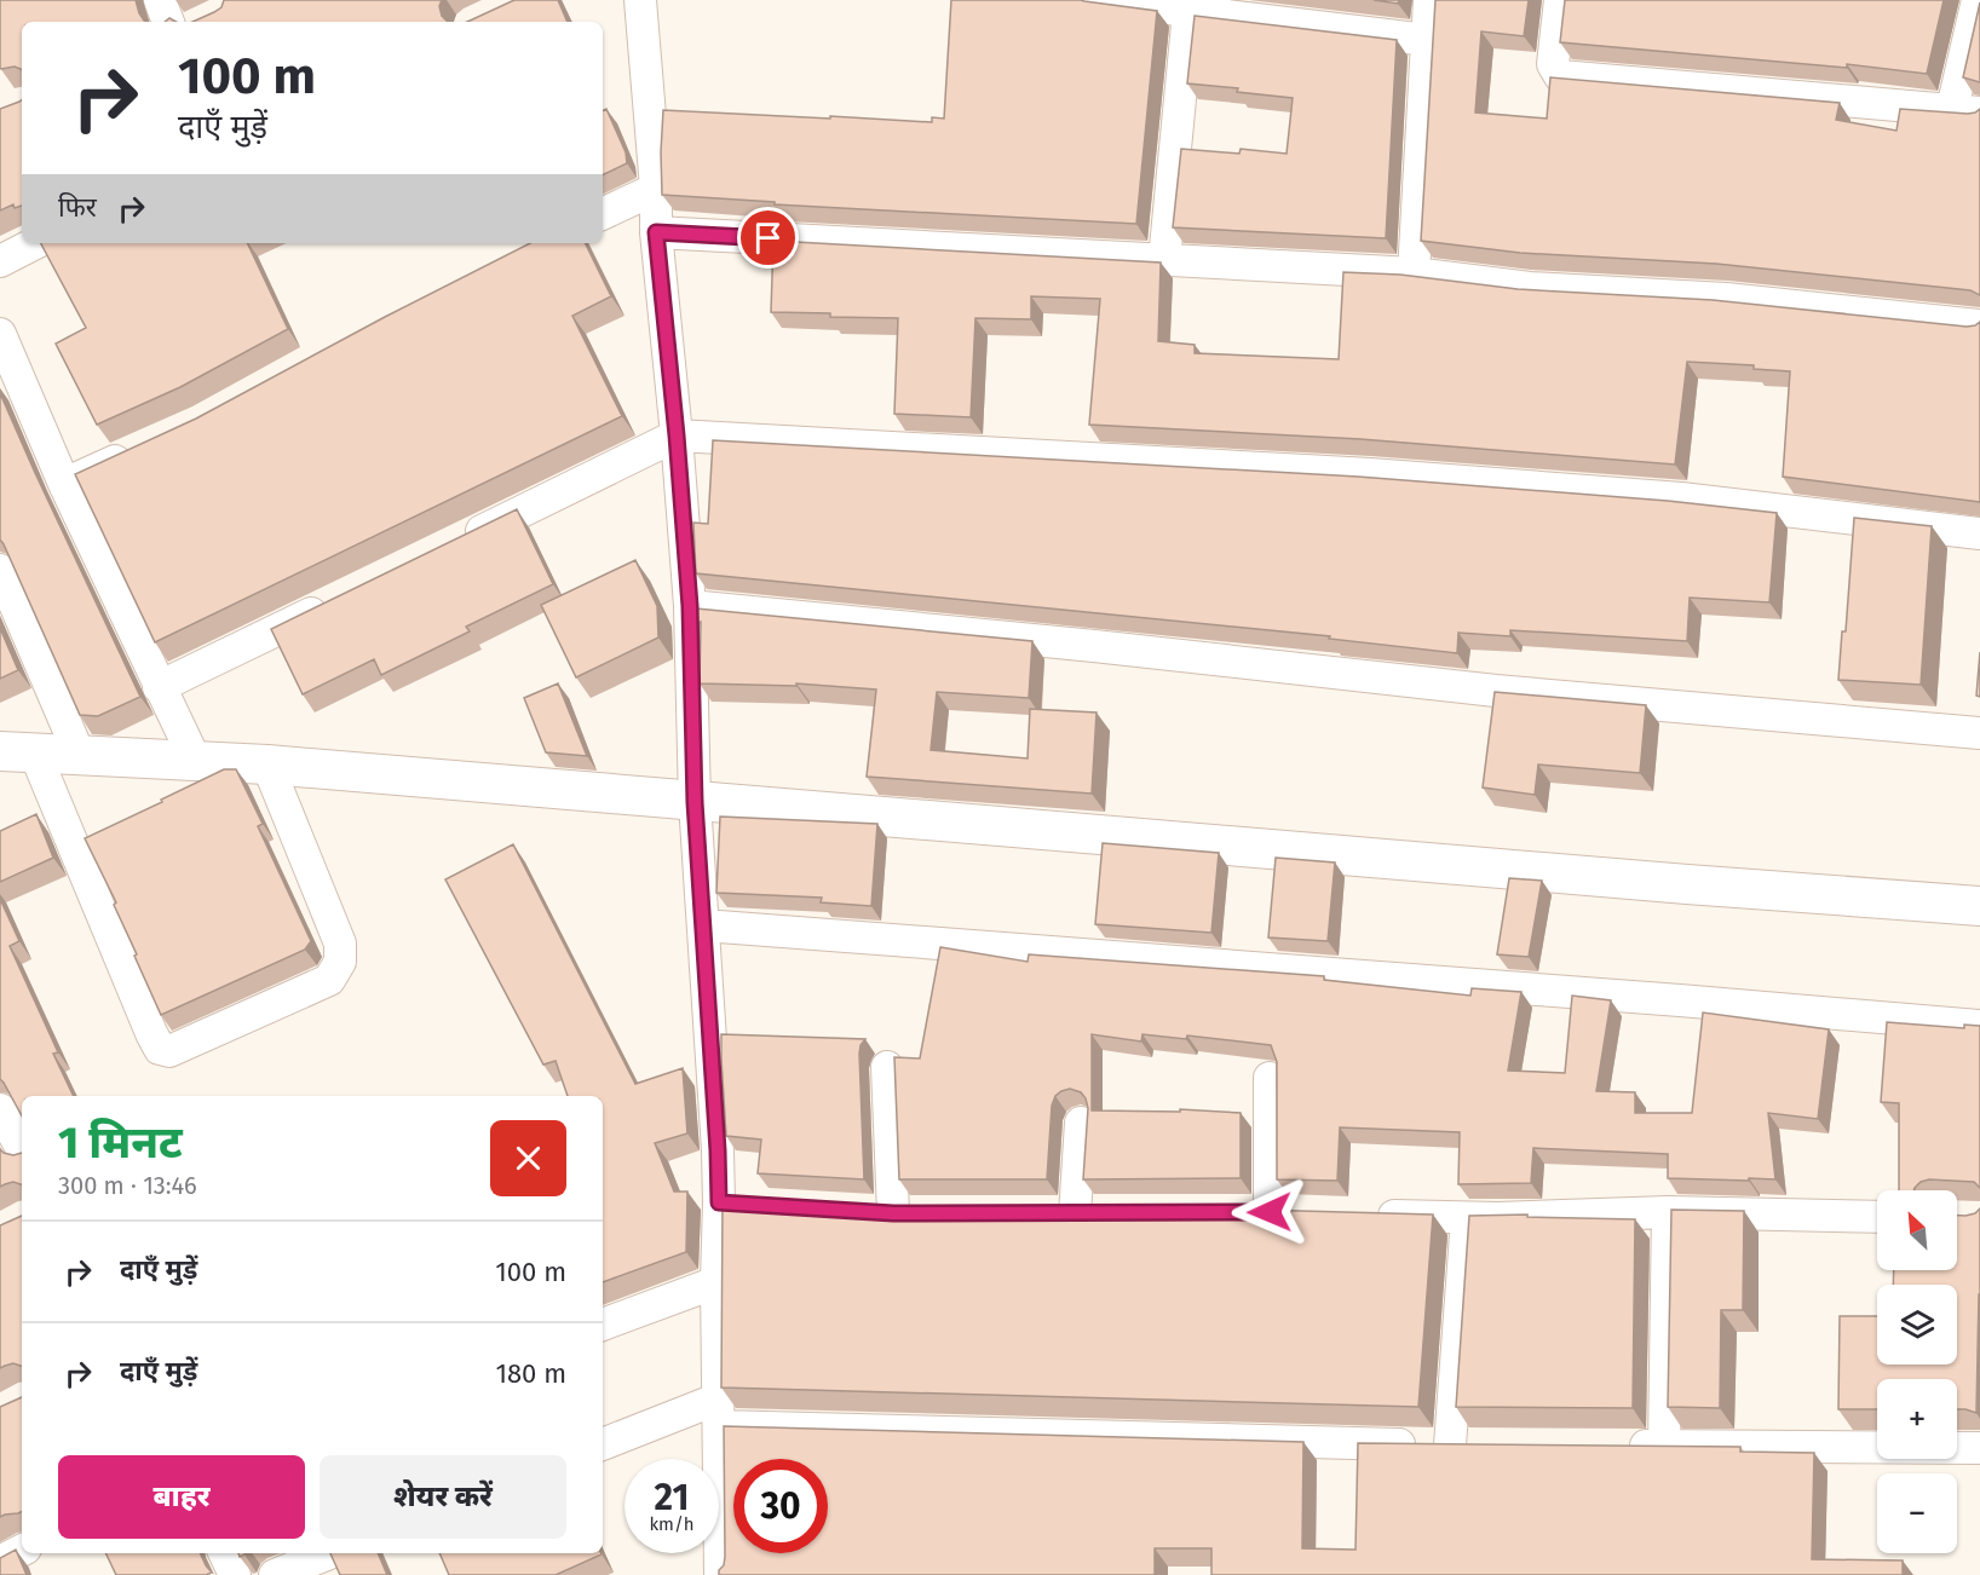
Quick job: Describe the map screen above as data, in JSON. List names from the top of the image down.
{
  "north": "top left",
  "page": {
    "turn": ["100 m", "दाएँ मुड़ें"],
    "then": "फिर",
    "heading": ["1 मिनट", "300 m · 13:46"],
    "map_buttons": ["+", "−"],
    "list": [
      {
        "name": "दाएँ मुड़ें",
        "value": "100 m"
      },
      {
        "name": "दाएँ मुड़ें",
        "value": "180 m"
      }
    ],
    "buttons": ["बाहर", "शेयर करें"],
    "speed": "21 km/h",
    "limit": "30"
  }
}
